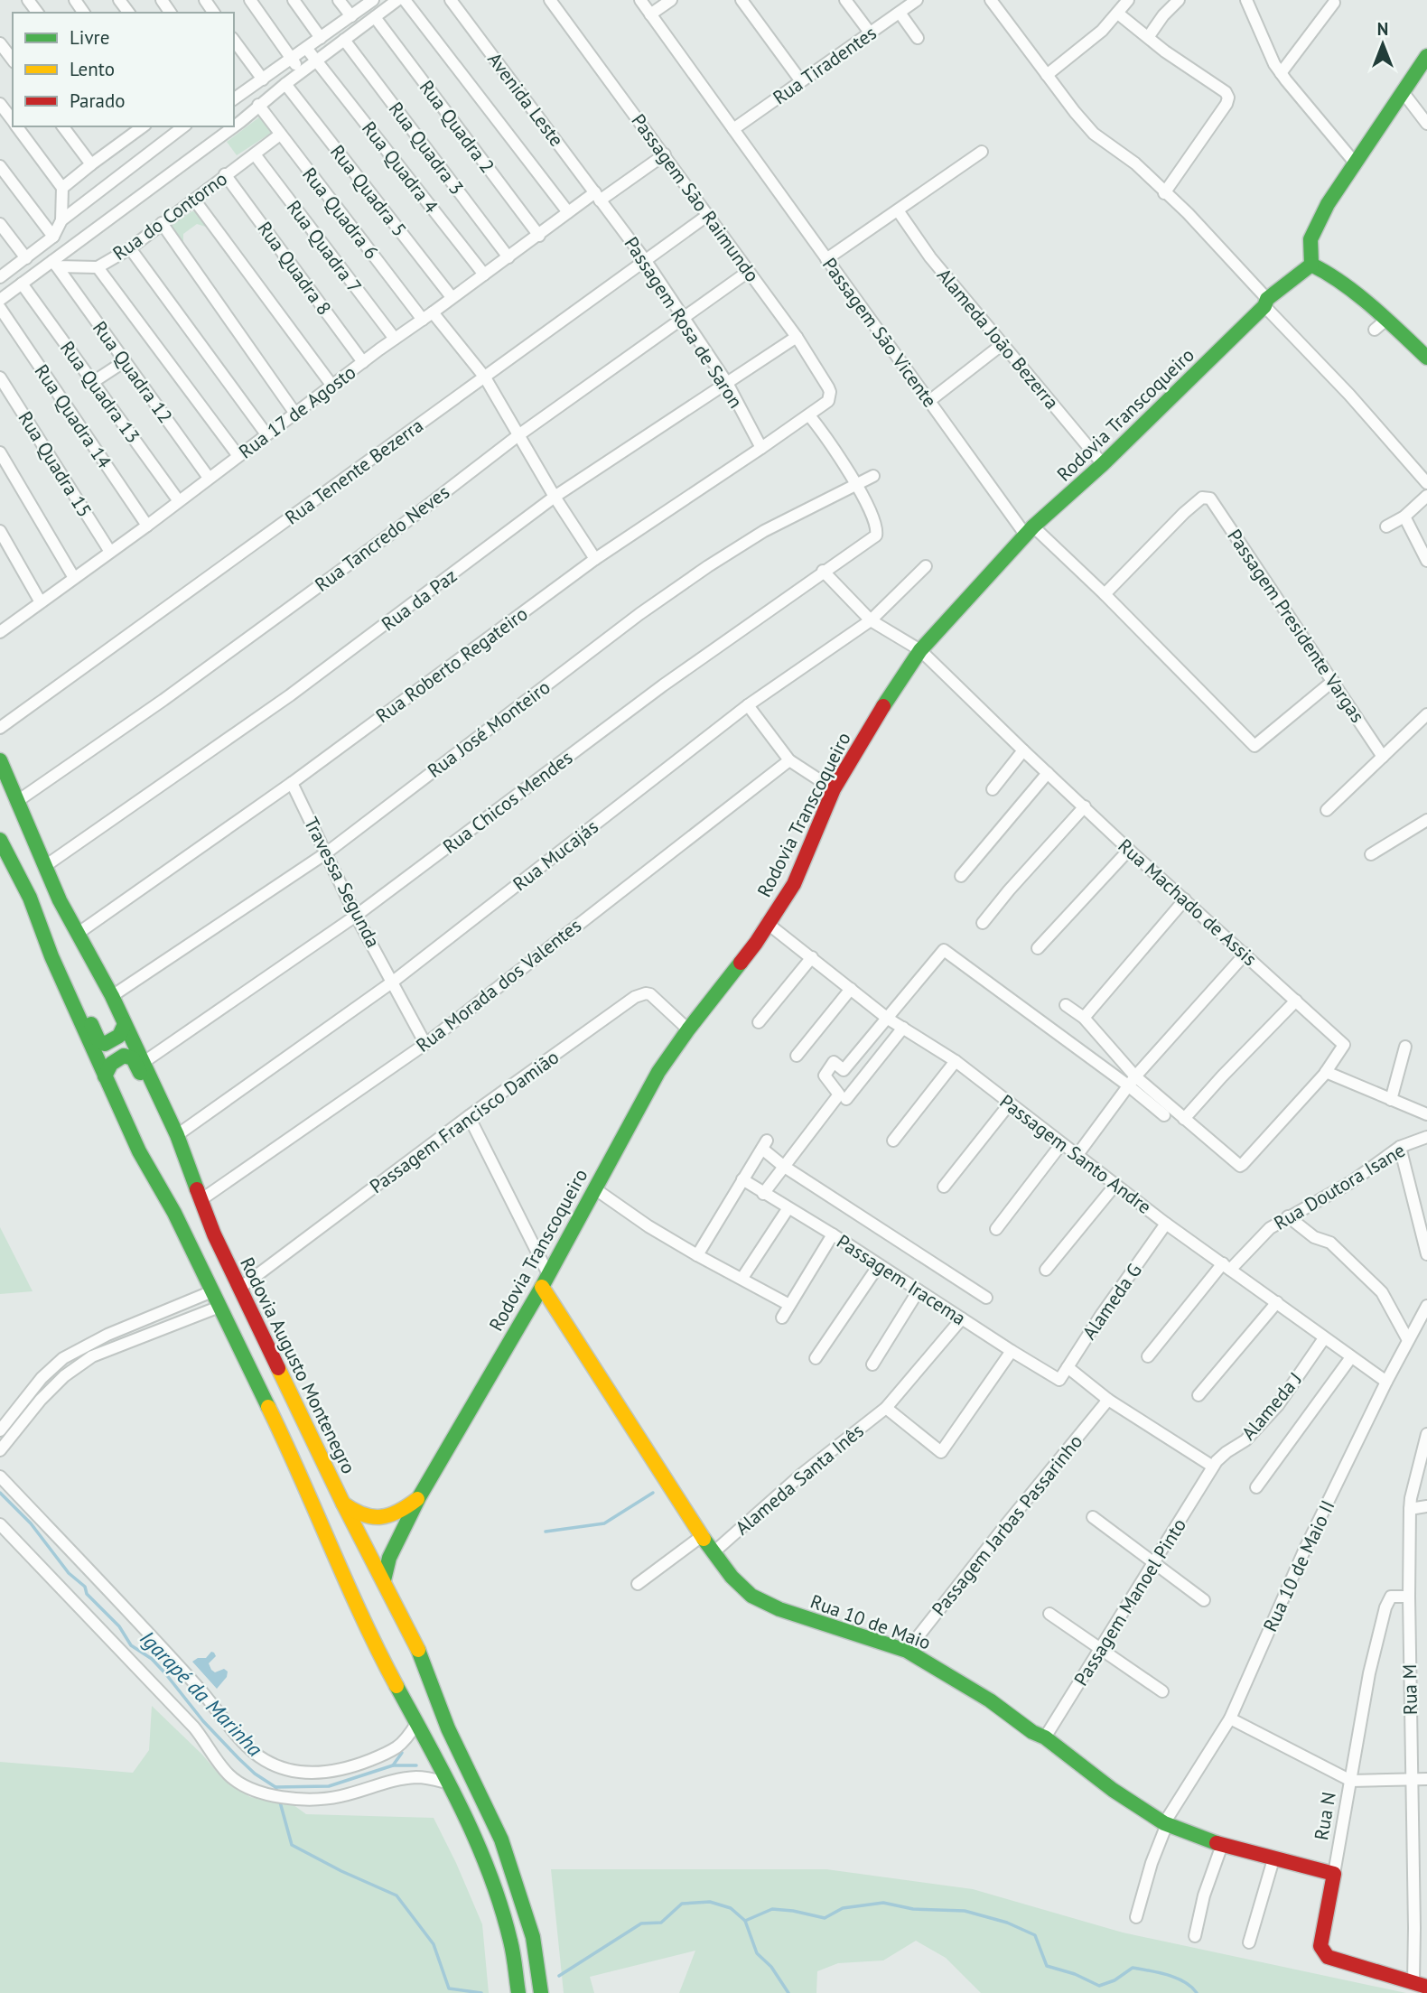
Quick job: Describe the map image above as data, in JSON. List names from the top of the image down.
{
  "streets": {
    "main road": [
      "Rodovia Transcoqueiro",
      "Rodovia Augusto Montenegro",
      "Rua 10 de Maio",
      "Rua N"
    ],
    "street": [
      "Rua Tiradentes",
      "Avenida Leste",
      "Rua Quadra 2",
      "Rua Quadra 3",
      "Rua Quadra 4",
      "Rua Quadra 5",
      "Passagem São Raimundo",
      "Rua Quadra 6",
      "Rua do Contorno",
      "Rua Quadra 7",
      "Rua Quadra 8",
      "Passagem Rosa de Saron",
      "Passagem São Vicente",
      "Alameda João Bezerra",
      "Rua Quadra 12",
      "Rua Quadra 13",
      "Rua 17 de Agosto",
      "Rua Quadra 14",
      "Rua Quadra 15",
      "Rua Tenente Bezerra",
      "Rua Tancredo Neves",
      "Rua da Paz",
      "Passagem Presidente Vargas",
      "Rua Roberto Regateiro",
      "Rua José Monteiro",
      "Rua Chicos Mendes",
      "Rua Mucajás",
      "Travessa Segunda",
      "Rua Machado de Assis",
      "Rua Morada dos Valentes",
      "Passagem Francisco Damião",
      "Passagem Santo Andre",
      "Rua Doutora Isane",
      "Passagem Iracema",
      "Alameda G",
      "Alameda J",
      "Alameda Santa Inês",
      "Passagem Jarbas Passarinho",
      "Rua 10 de Maio II",
      "Passagem Manoel Pinto",
      "Rua M"
    ]
  },
  "crossings": [
    ["Rua Tiradentes", "Passagem São Vicente"],
    ["Avenida Leste", "Passagem Rosa de Saron"],
    ["Avenida Leste", "Rua 17 de Agosto"],
    ["Rua Quadra 2", "Rua 17 de Agosto"],
    ["Rua Quadra 3", "Rua 17 de Agosto"],
    ["Rua Quadra 4", "Rua 17 de Agosto"],
    ["Rua Quadra 5", "Rua 17 de Agosto"],
    ["Passagem São Raimundo", "Rua 17 de Agosto"],
    ["Passagem São Raimundo", "Rua Tenente Bezerra"],
    ["Passagem São Raimundo", "Rua Tancredo Neves"],
    ["Passagem São Raimundo", "Rua da Paz"],
    ["Passagem São Raimundo", "Rua Roberto Regateiro"],
    ["Rua Quadra 6", "Rua do Contorno"],
    ["Rua Quadra 6", "Rua 17 de Agosto"],
    ["Rua do Contorno", "Rua Quadra 7"],
    ["Rua do Contorno", "Rua Quadra 8"],
    ["Rua do Contorno", "Rua Quadra 12"],
    ["Rua Quadra 7", "Rua 17 de Agosto"],
    ["Rua Quadra 8", "Rua 17 de Agosto"],
    ["Passagem Rosa de Saron", "Rua 17 de Agosto"],
    ["Passagem Rosa de Saron", "Rua Tenente Bezerra"],
    ["Passagem Rosa de Saron", "Rua Tancredo Neves"],
    ["Passagem Rosa de Saron", "Rua da Paz"],
    ["Passagem Rosa de Saron", "Rua Roberto Regateiro"],
    ["Passagem São Vicente", "Rodovia Transcoqueiro"],
    ["Alameda João Bezerra", "Rodovia Transcoqueiro"],
    ["Rua Quadra 12", "Rua 17 de Agosto"],
    ["Rua Quadra 13", "Rua 17 de Agosto"],
    ["Rua 17 de Agosto", "Rua Quadra 14"],
    ["Rua 17 de Agosto", "Rua Quadra 15"],
    ["Rodovia Transcoqueiro", "Rua Machado de Assis"],
    ["Rodovia Transcoqueiro", "Passagem Francisco Damião"],
    ["Rodovia Transcoqueiro", "Passagem Santo Andre"],
    ["Rodovia Transcoqueiro", "Rodovia Augusto Montenegro"],
    ["Rodovia Transcoqueiro", "Rua 10 de Maio"],
    ["Rua Roberto Regateiro", "Travessa Segunda"],
    ["Rua José Monteiro", "Rua Chicos Mendes"],
    ["Rua José Monteiro", "Travessa Segunda"],
    ["Rua Chicos Mendes", "Travessa Segunda"],
    ["Rua Chicos Mendes", "Rua Machado de Assis"],
    ["Rua Mucajás", "Travessa Segunda"],
    ["Rua Mucajás", "Rua Machado de Assis"],
    ["Rua Mucajás", "Rodovia Augusto Montenegro"],
    ["Travessa Segunda", "Rua Morada dos Valentes"],
    ["Rua Morada dos Valentes", "Rodovia Augusto Montenegro"],
    ["Passagem Francisco Damião", "Rodovia Augusto Montenegro"],
    ["Passagem Santo Andre", "Rua Doutora Isane"],
    ["Passagem Santo Andre", "Alameda G"],
    ["Passagem Santo Andre", "Alameda J"],
    ["Passagem Santo Andre", "Rua 10 de Maio II"],
    ["Passagem Iracema", "Alameda G"],
    ["Passagem Iracema", "Alameda Santa Inês"],
    ["Alameda J", "Passagem Manoel Pinto"],
    ["Alameda Santa Inês", "Rua 10 de Maio"],
    ["Passagem Jarbas Passarinho", "Rua 10 de Maio"],
    ["Rua 10 de Maio II", "Rua 10 de Maio"],
    ["Passagem Manoel Pinto", "Rua 10 de Maio"],
    ["Rua 10 de Maio", "Rua N"],
    ["Rua M", "Rua N"]
  ],
  "water": ["Igarapé da Marinha"],
  "legend": ["Livre", "Lento", "Parado"],
  "north": "top"
}
